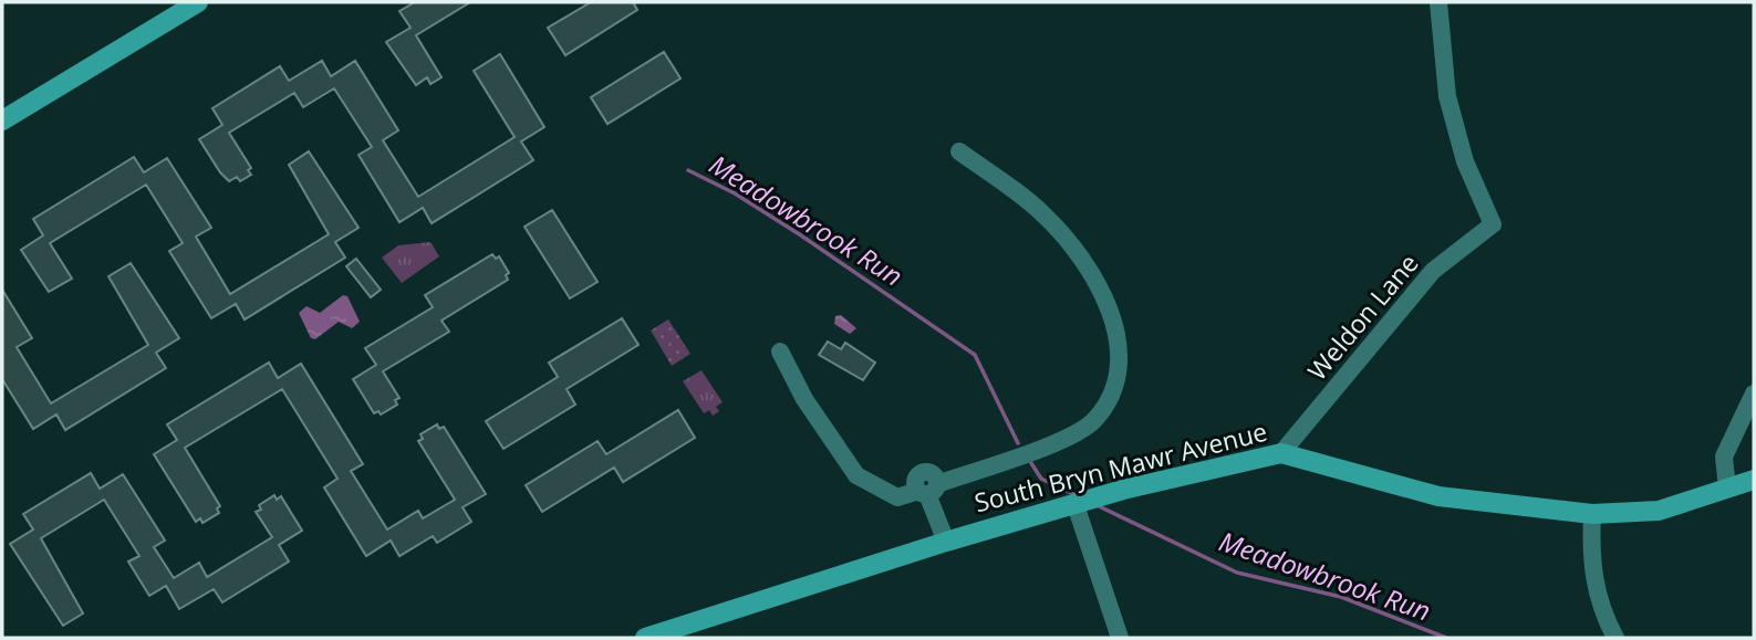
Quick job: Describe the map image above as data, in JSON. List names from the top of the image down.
{
  "streets": {
    "main road": ["South Bryn Mawr Avenue"],
    "street": ["Weldon Lane"]
  },
  "crossings": [
    ["Weldon Lane", "South Bryn Mawr Avenue"]
  ],
  "water": ["Meadowbrook Run"]
}
